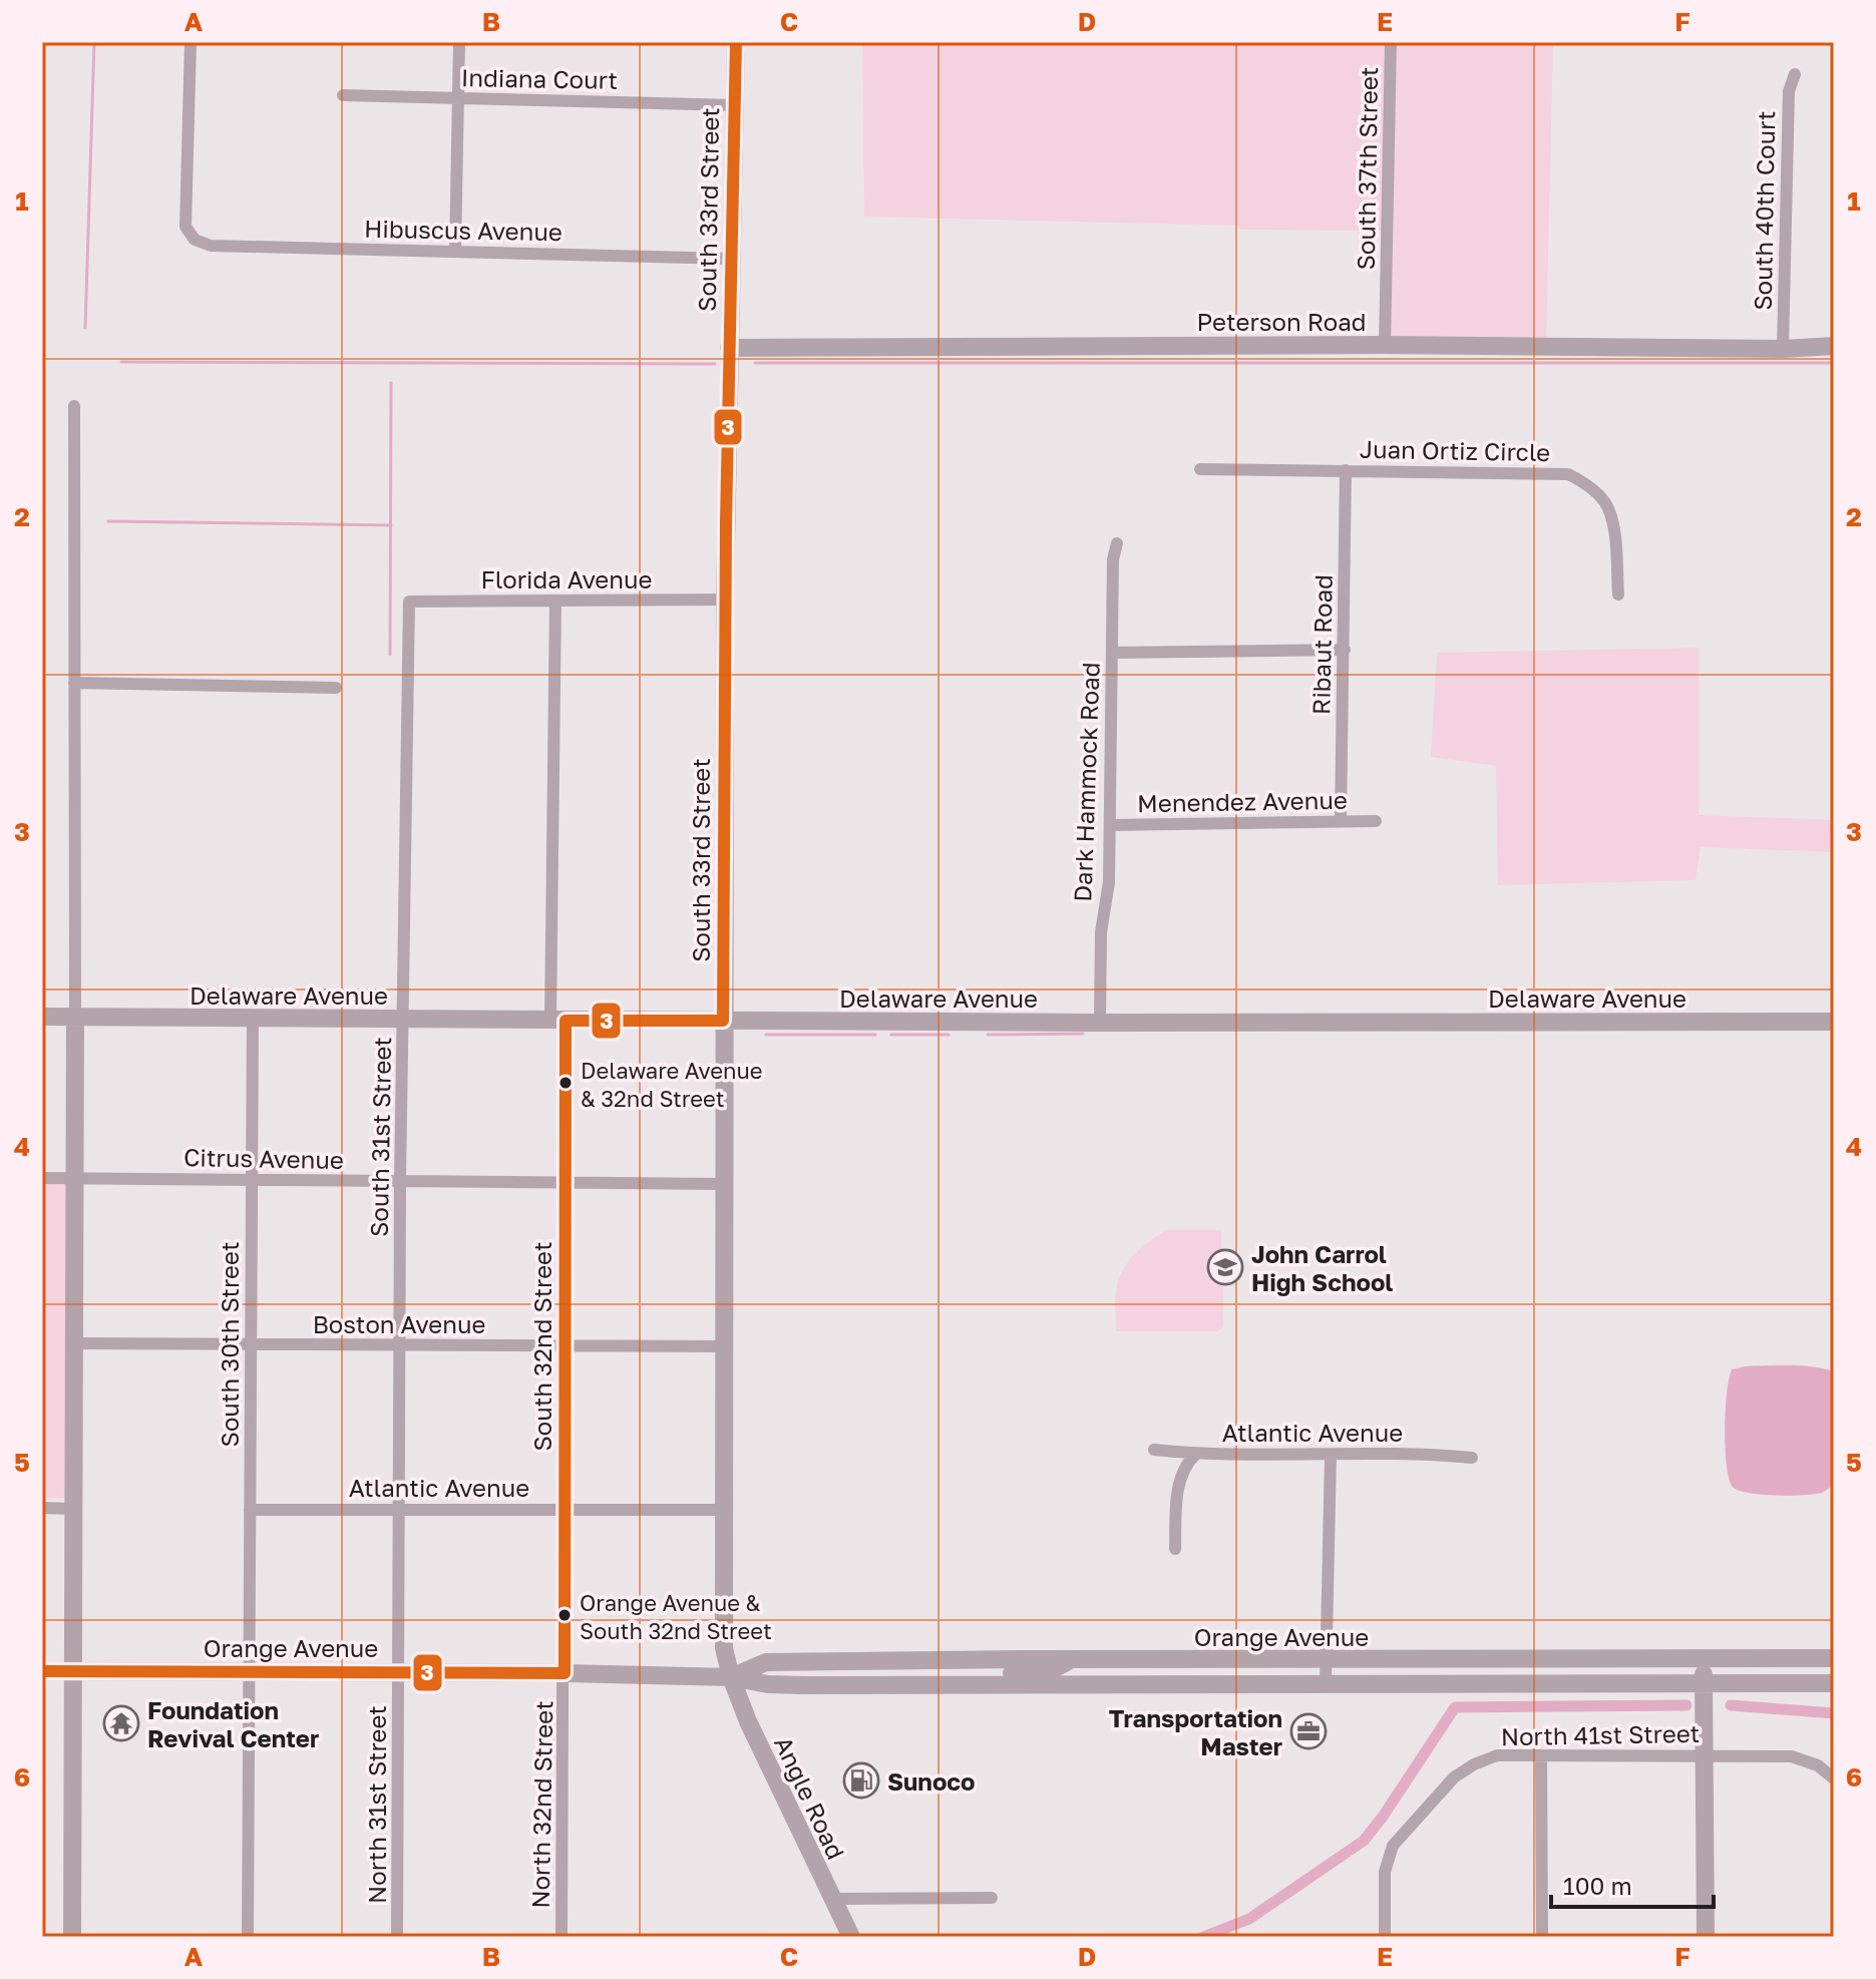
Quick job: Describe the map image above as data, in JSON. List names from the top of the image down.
{
  "streets": {
    "street": [
      "Indiana Court",
      "South 37th Street",
      "South 33rd Street",
      "South 40th Court",
      "Hibuscus Avenue",
      "Peterson Road",
      "Juan Ortiz Circle",
      "Florida Avenue",
      "Ribaut Road",
      "Dark Hammock Road",
      "Menendez Avenue",
      "Delaware Avenue",
      "South 31st Street",
      "Citrus Avenue",
      "Boston Avenue",
      "South 30th Street",
      "South 32nd Street",
      "Atlantic Avenue",
      "Orange Avenue",
      "North 41st Street",
      "Angle Road",
      "North 31st Street",
      "North 32nd Street"
    ]
  },
  "crossings": [
    ["Indiana Court", "South 33rd Street"],
    ["South 37th Street", "Peterson Road"],
    ["South 33rd Street", "Hibuscus Avenue"],
    ["South 33rd Street", "Peterson Road"],
    ["South 33rd Street", "Florida Avenue"],
    ["South 33rd Street", "Delaware Avenue"],
    ["South 33rd Street", "Citrus Avenue"],
    ["South 33rd Street", "Boston Avenue"],
    ["South 33rd Street", "Atlantic Avenue"],
    ["South 33rd Street", "Orange Avenue"],
    ["South 33rd Street", "Angle Road"],
    ["South 40th Court", "Peterson Road"],
    ["Juan Ortiz Circle", "Ribaut Road"],
    ["Florida Avenue", "South 31st Street"],
    ["Florida Avenue", "South 32nd Street"],
    ["Ribaut Road", "Menendez Avenue"],
    ["Dark Hammock Road", "Menendez Avenue"],
    ["Dark Hammock Road", "Delaware Avenue"],
    ["Delaware Avenue", "South 31st Street"],
    ["Delaware Avenue", "South 30th Street"],
    ["Delaware Avenue", "South 32nd Street"],
    ["South 31st Street", "Citrus Avenue"],
    ["South 31st Street", "Boston Avenue"],
    ["South 31st Street", "Atlantic Avenue"],
    ["South 31st Street", "Orange Avenue"],
    ["South 31st Street", "North 31st Street"],
    ["Citrus Avenue", "South 30th Street"],
    ["Citrus Avenue", "South 32nd Street"],
    ["Boston Avenue", "South 30th Street"],
    ["Boston Avenue", "South 32nd Street"],
    ["South 30th Street", "Atlantic Avenue"],
    ["South 30th Street", "Orange Avenue"],
    ["South 32nd Street", "Atlantic Avenue"],
    ["South 32nd Street", "Orange Avenue"],
    ["South 32nd Street", "North 32nd Street"],
    ["Orange Avenue", "Angle Road"],
    ["Orange Avenue", "North 31st Street"],
    ["Orange Avenue", "North 32nd Street"]
  ],
  "places": {
    "other": ["Delaware Avenue & 32nd Street", "Orange Avenue & South 32nd Street"],
    "school or university": ["John Carrol High School"],
    "temple": ["Foundation Revival Center"],
    "office": ["Transportation Master"],
    "fuel station": ["Sunoco"]
  },
  "lines": ["transit line 3"],
  "scale_bar": "100 m",
  "grid": {
    "columns": [
      "A",
      "B",
      "C",
      "D",
      "E",
      "F"
    ],
    "rows": [
      "1",
      "2",
      "3",
      "4",
      "5",
      "6"
    ]
  }
}
